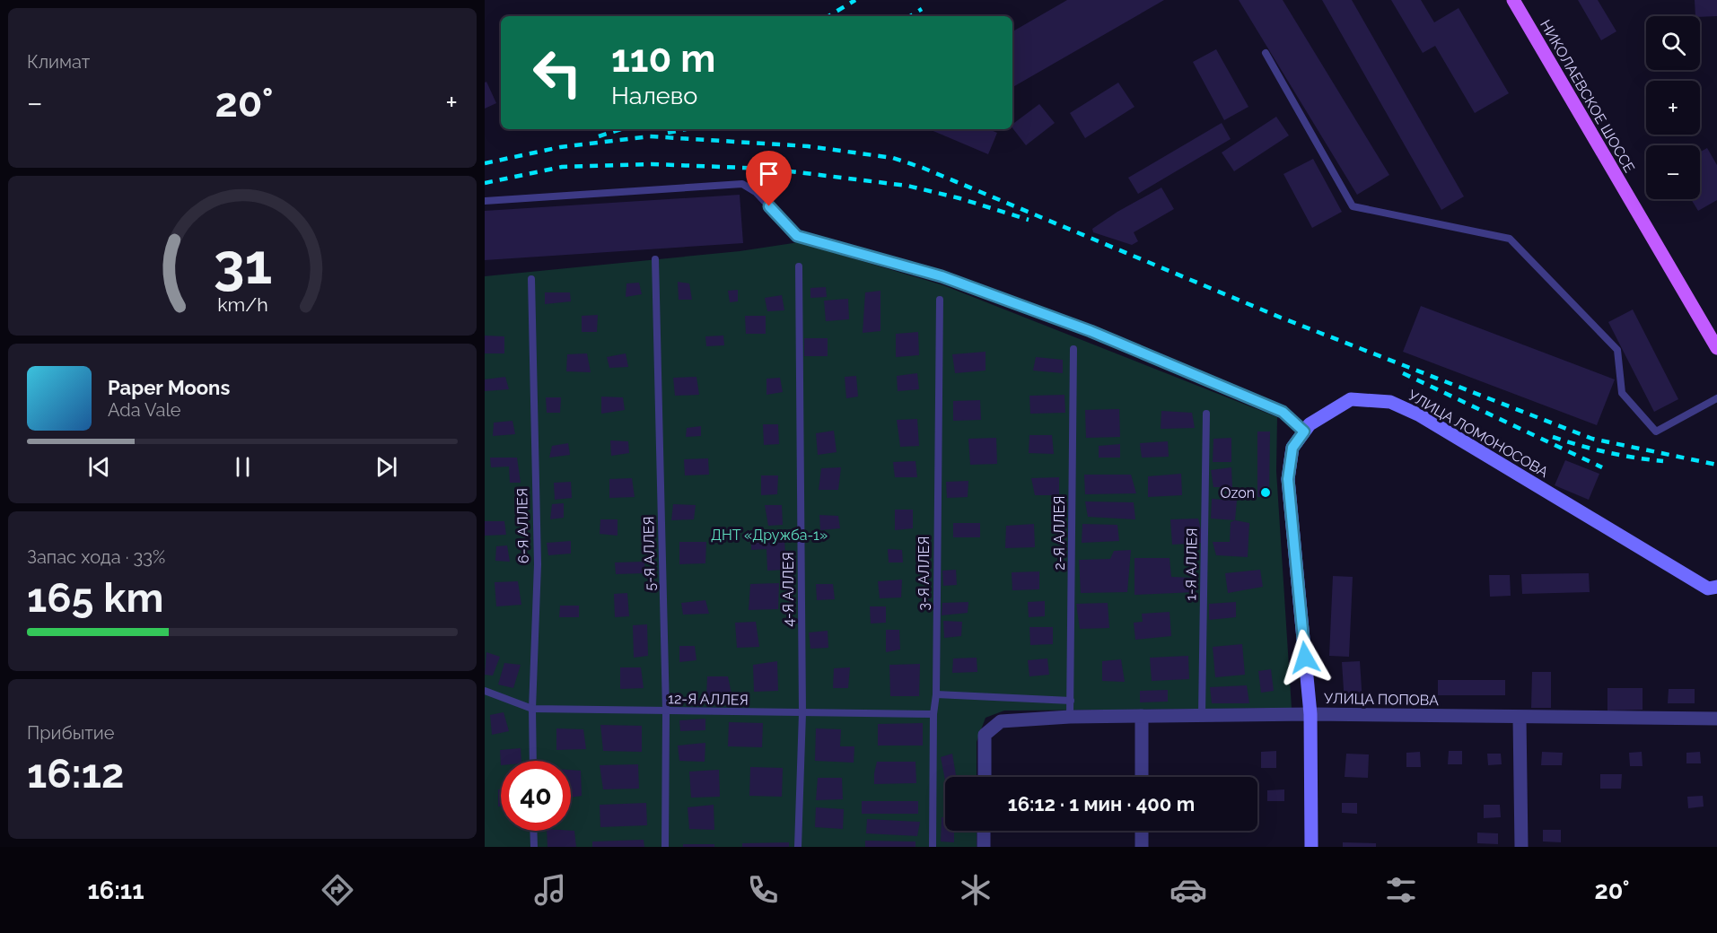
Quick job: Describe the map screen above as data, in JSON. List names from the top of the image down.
{
  "streets": {
    "main road": ["НИКОЛАЕВСКОЕ ШОССЕ"],
    "street": ["УЛИЦА ЛОМОНОСОВА", "УЛИЦА ПОПОВА"],
    "lane": [
      "6-Я АЛЛЕЯ",
      "2-Я АЛЛЕЯ",
      "5-Я АЛЛЕЯ",
      "1-Я АЛЛЕЯ",
      "3-Я АЛЛЕЯ",
      "4-Я АЛЛЕЯ",
      "12-Я АЛЛЕЯ"
    ]
  },
  "crossings": [
    ["УЛИЦА ЛОМОНОСОВА", "УЛИЦА ПОПОВА"],
    ["6-Я АЛЛЕЯ", "12-Я АЛЛЕЯ"],
    ["2-Я АЛЛЕЯ", "УЛИЦА ПОПОВА"],
    ["5-Я АЛЛЕЯ", "12-Я АЛЛЕЯ"],
    ["1-Я АЛЛЕЯ", "УЛИЦА ПОПОВА"],
    ["3-Я АЛЛЕЯ", "12-Я АЛЛЕЯ"],
    ["4-Я АЛЛЕЯ", "12-Я АЛЛЕЯ"]
  ],
  "parks": ["ДНТ «Дружба-1»"],
  "places": ["Ozon"],
  "page": {
    "tile": [
      "Климат",
      ["Запас хода · 33%", "165 km"],
      ["Прибытие", "16:12"]
    ],
    "map_buttons": ["+", "−"],
    "turn": ["110 m", "Налево"],
    "heat": ["−", "20°", "+"],
    "song": ["Paper Moons", "Ada Vale"],
    "limit": "40",
    "trip": "16:12 · 1 мин · 400 m",
    "tabs": ["16:11", "20°"],
    "gauge": ["31", "km/h"]
  }
}
